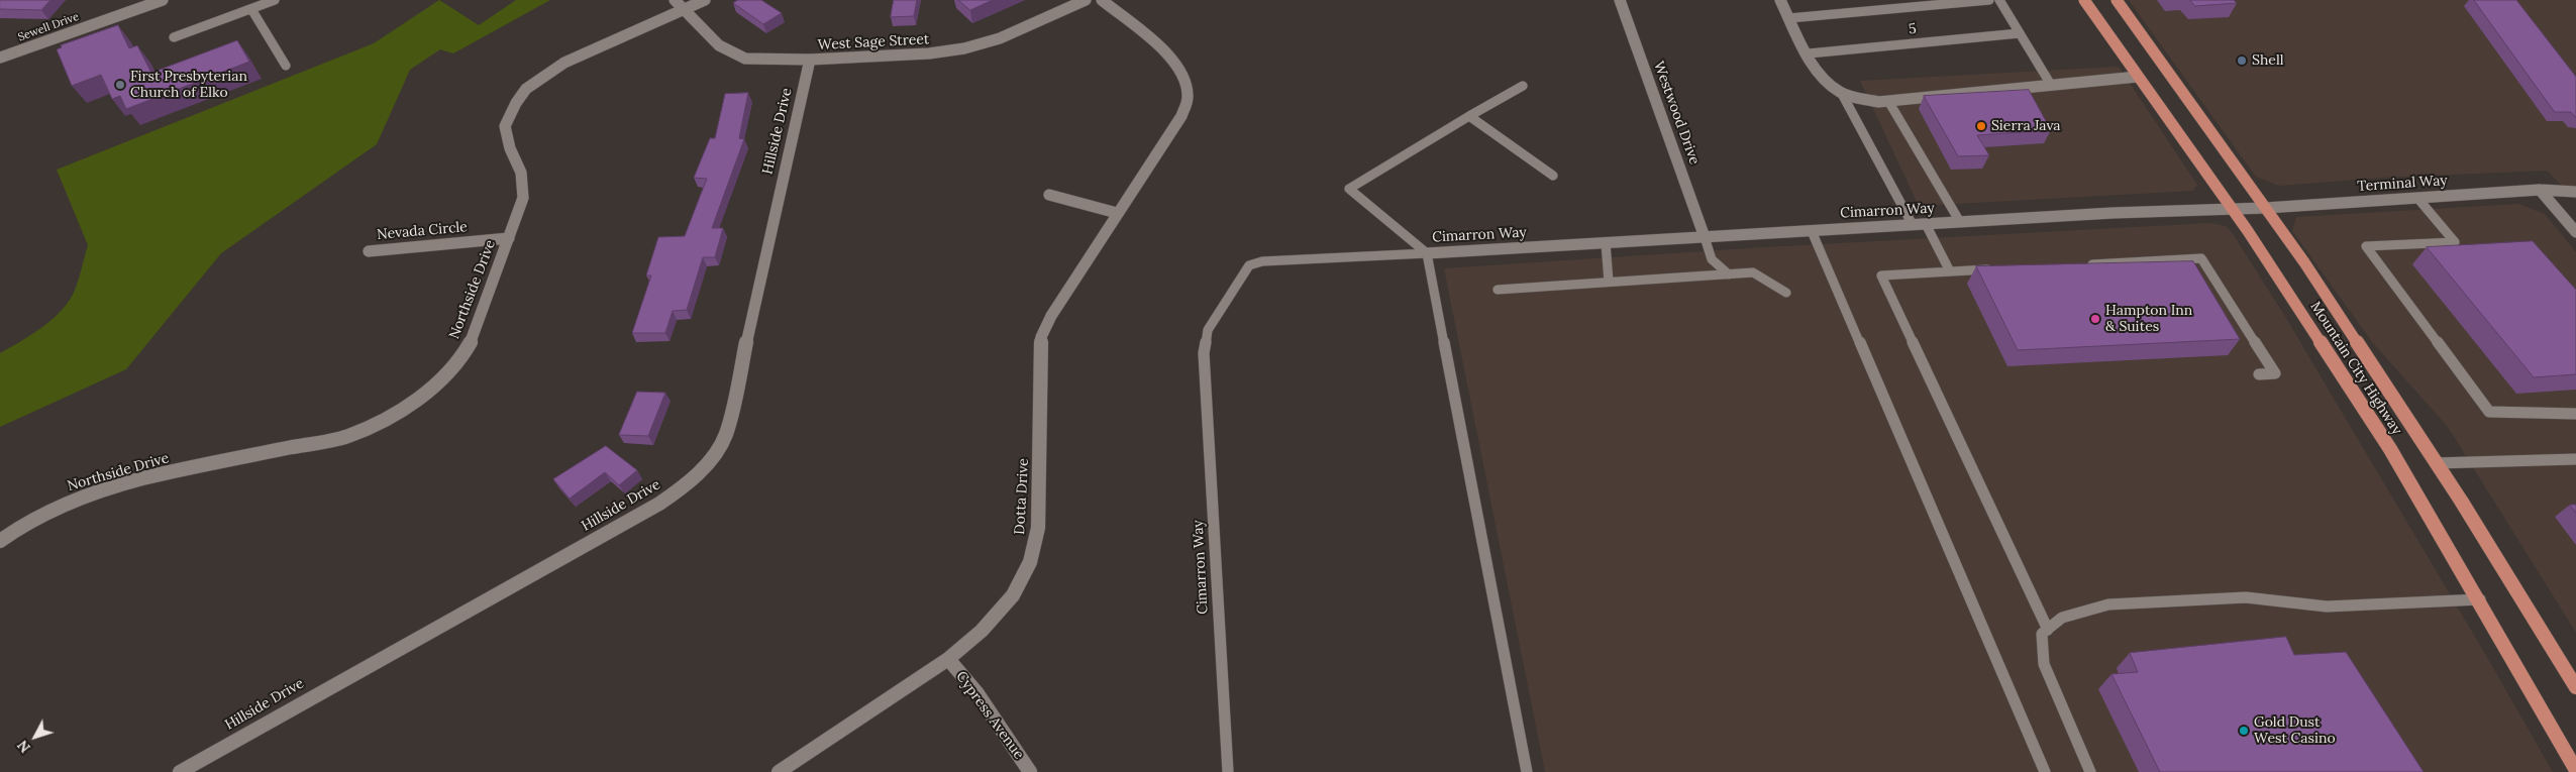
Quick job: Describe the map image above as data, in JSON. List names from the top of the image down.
{
  "streets": {
    "main road": ["Mountain City Highway"],
    "street": [
      "Sewell Drive",
      "West Sage Street",
      "Westwood Drive",
      "Hillside Drive",
      "Terminal Way",
      "Cimarron Way",
      "Nevada Circle",
      "Northside Drive",
      "Dotta Drive",
      "Cypress Avenue"
    ],
    "lane": ["5"]
  },
  "crossings": [
    ["West Sage Street", "Hillside Drive"],
    ["West Sage Street", "Northside Drive"],
    ["Westwood Drive", "Cimarron Way"],
    ["Terminal Way", "Cimarron Way"],
    ["Terminal Way", "Mountain City Highway"],
    ["Cimarron Way", "Mountain City Highway"],
    ["Nevada Circle", "Northside Drive"],
    ["Dotta Drive", "Cypress Avenue"]
  ],
  "places": [
    "Shell",
    "First Presbyterian Church of Elko",
    "Sierra Java",
    "Hampton Inn & Suites",
    "Gold Dust West Casino"
  ],
  "north": "bottom left"
}
